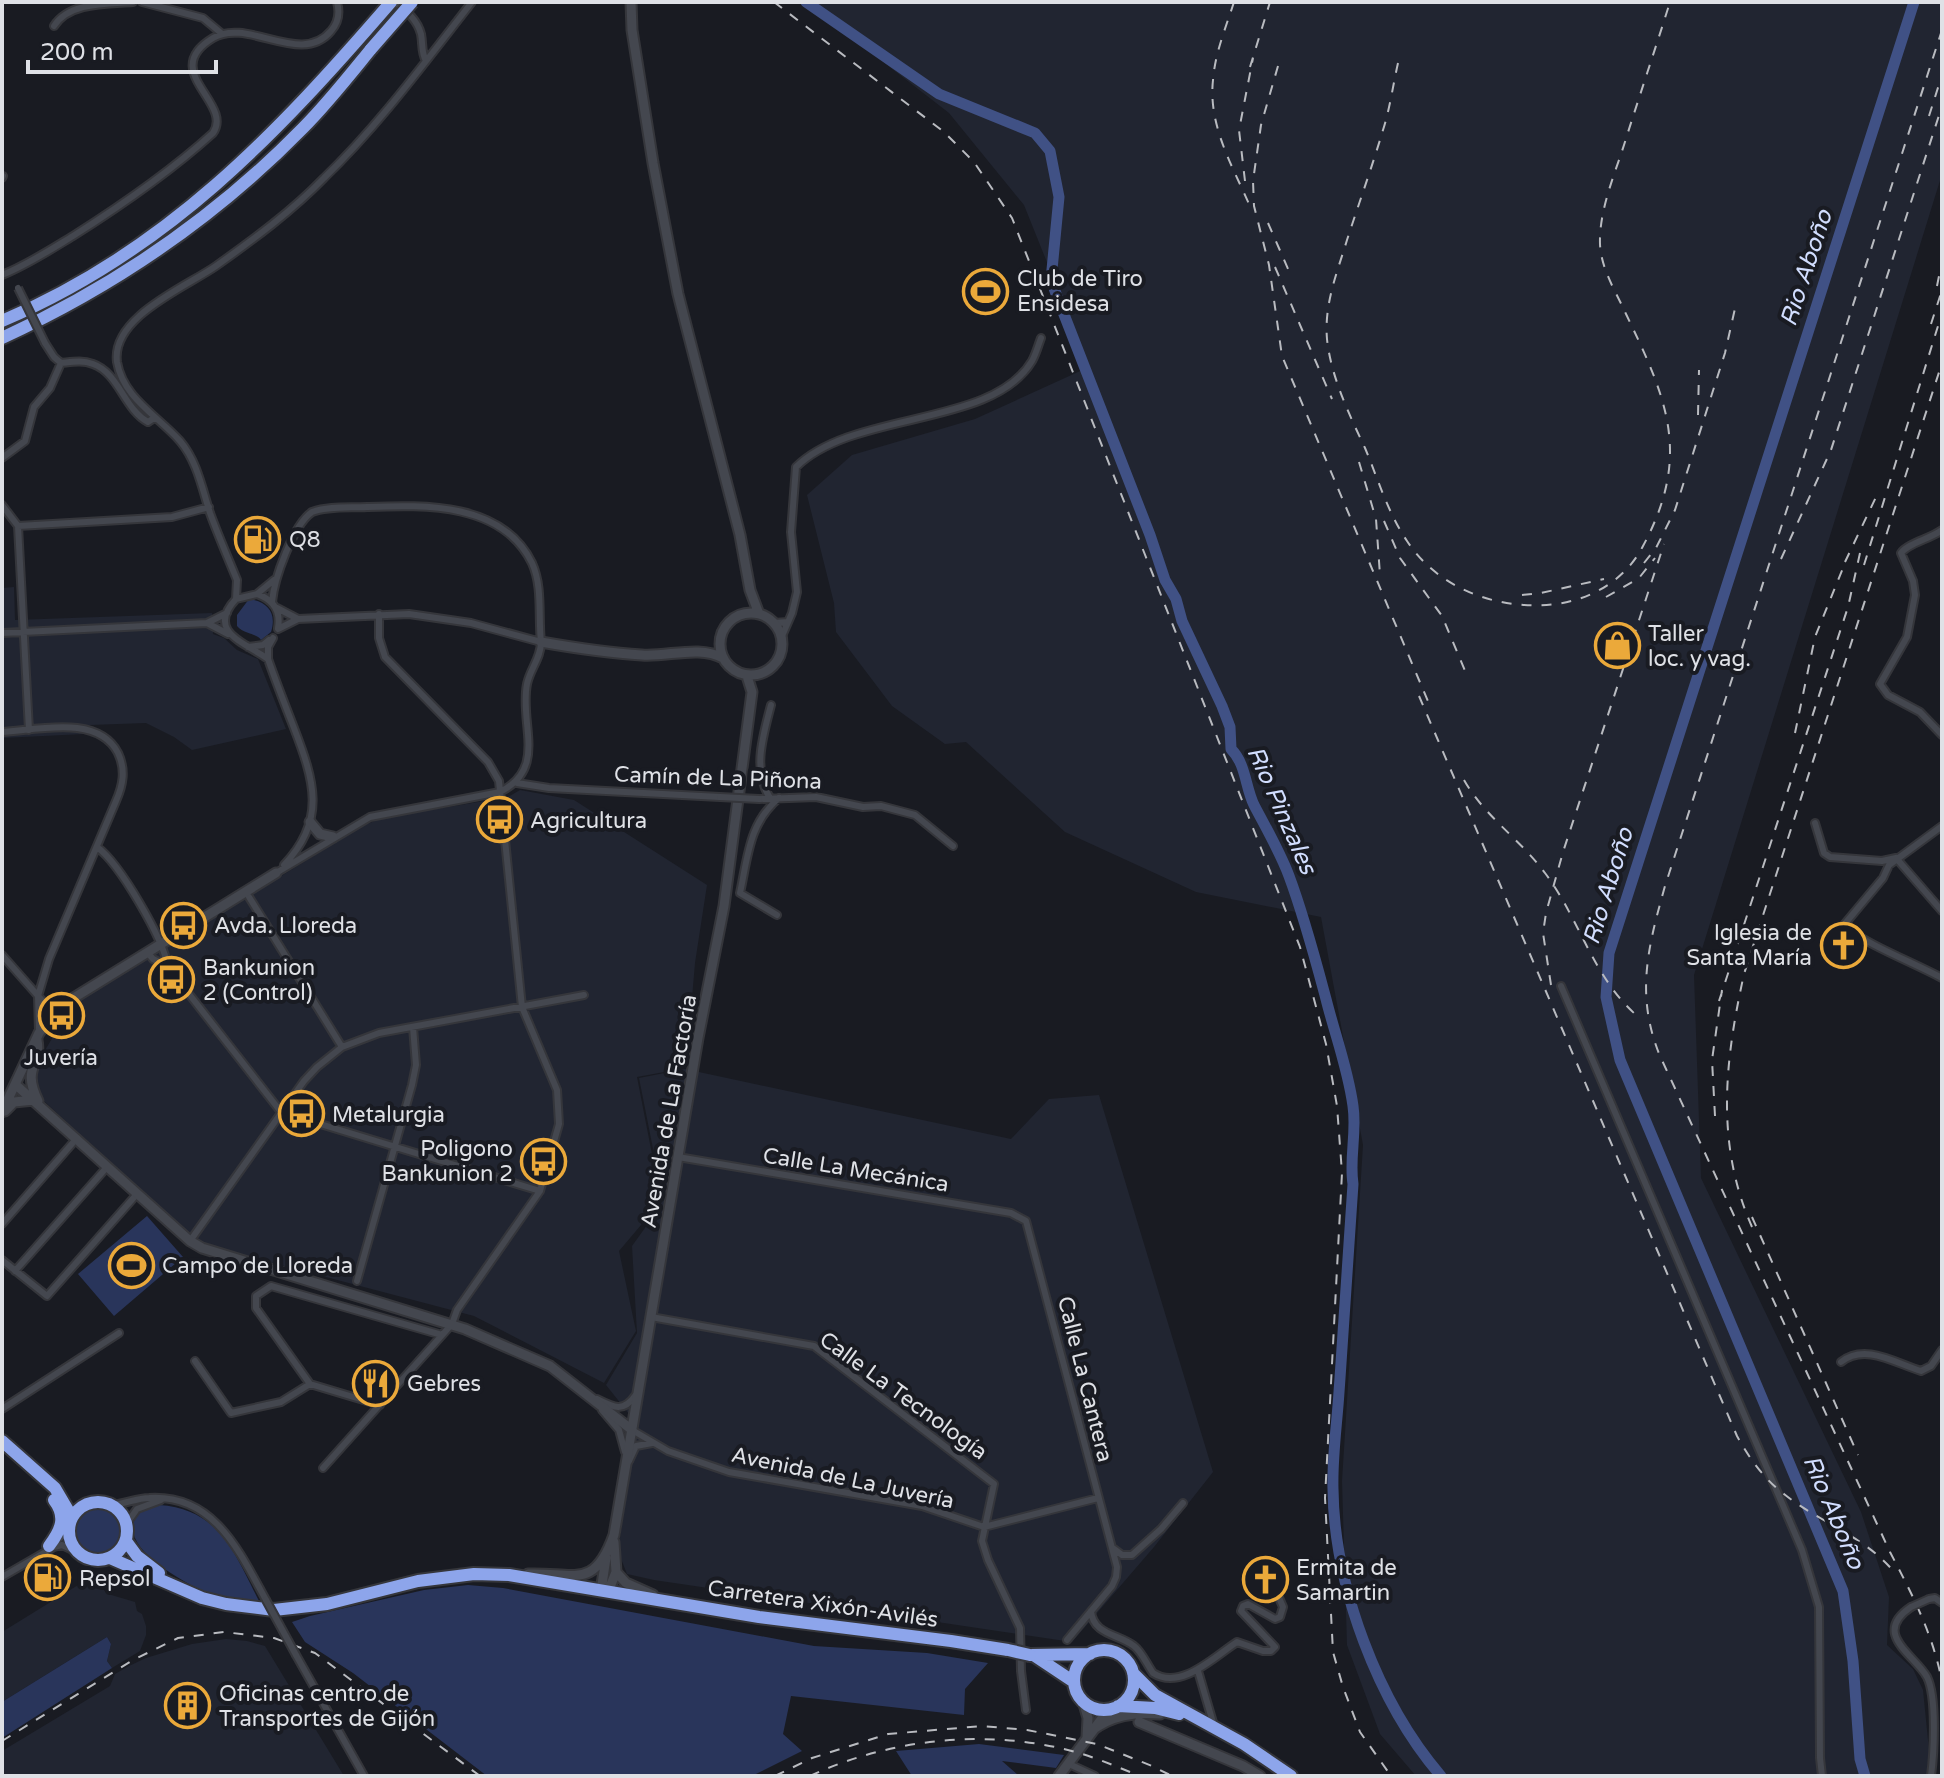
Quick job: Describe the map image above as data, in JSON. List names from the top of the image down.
{
  "streets": {
    "highway": ["Carretera Xixón-Avilés"],
    "street": [
      "Camín de La Piñona",
      "Avenida de La Factoría",
      "Calle La Mecánica",
      "Calle La Cantera",
      "Calle La Tecnología",
      "Avenida de La Juvería"
    ]
  },
  "crossings": [
    ["Avenida de La Factoría", "Calle La Mecánica"],
    ["Avenida de La Factoría", "Calle La Tecnología"],
    ["Avenida de La Factoría", "Avenida de La Juvería"],
    ["Avenida de La Factoría", "Carretera Xixón-Avilés"],
    ["Calle La Mecánica", "Calle La Cantera"],
    ["Calle La Tecnología", "Avenida de La Juvería"]
  ],
  "water": ["Rio Aboño", "Rio Pinzales"],
  "places": {
    "sports": ["Club de Tiro Ensidesa", "Campo de Lloreda"],
    "fuel station": ["Q8", "Repsol"],
    "shop": ["Taller loc. y vag."],
    "bus stop": [
      "Agricultura",
      "Avda. Lloreda",
      "Bankunion 2 (Control)",
      "Juvería",
      "Metalurgia",
      "Poligono Bankunion 2"
    ],
    "church": ["Iglesia de Santa María", "Ermita de Samartin"],
    "restaurant": ["Gebres"],
    "building": ["Oficinas centro de Transportes de Gijón"]
  },
  "scale_bar": "200 m"
}
